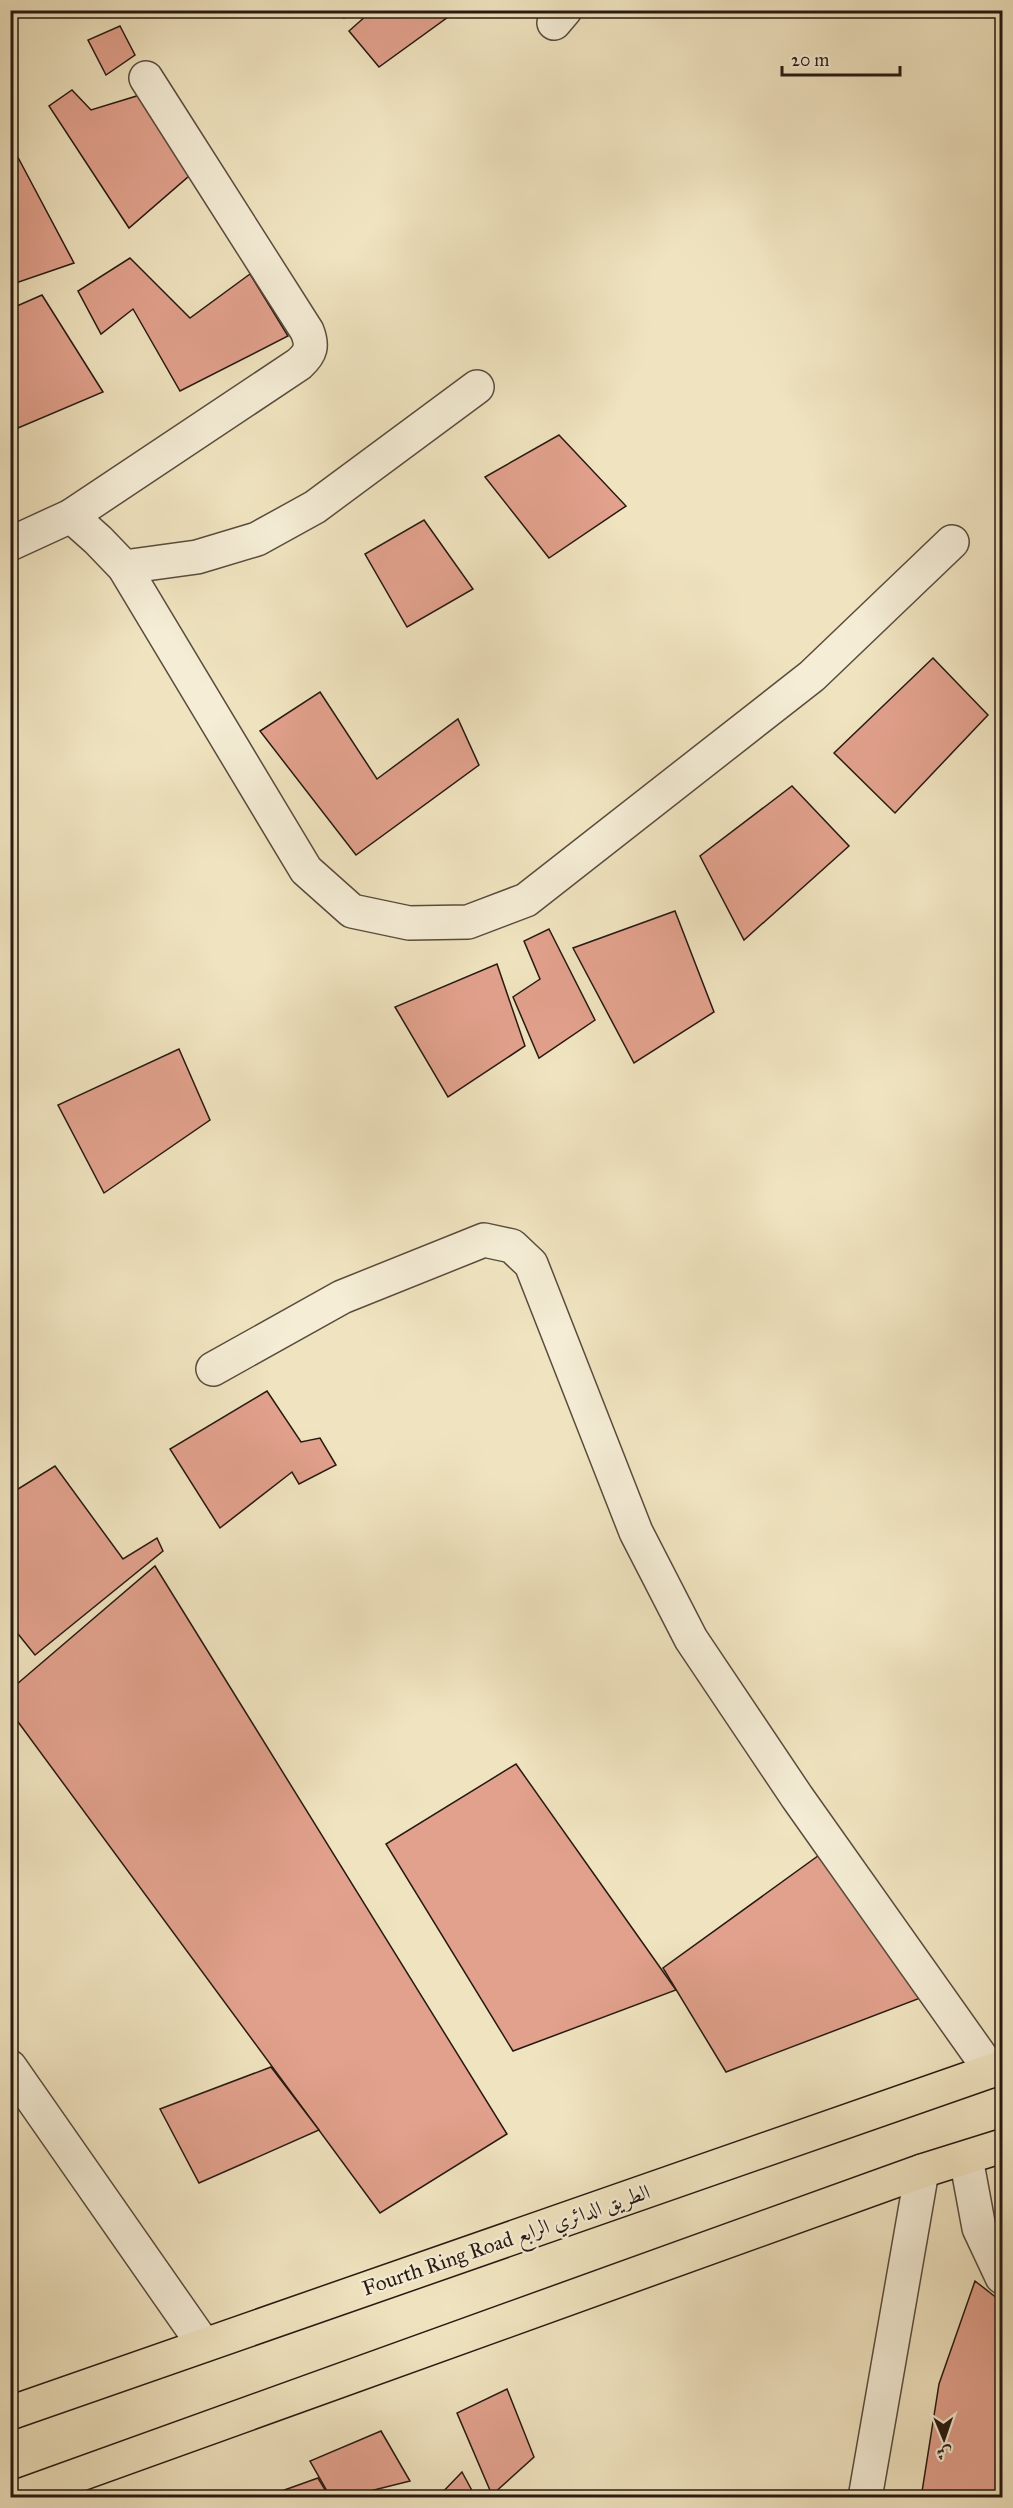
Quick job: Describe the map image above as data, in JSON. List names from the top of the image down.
{
  "streets": {
    "main road": ["Fourth Ring Road الطريق الدائري الرابع"]
  },
  "scale_bar": "20 m",
  "north": "bottom"
}
